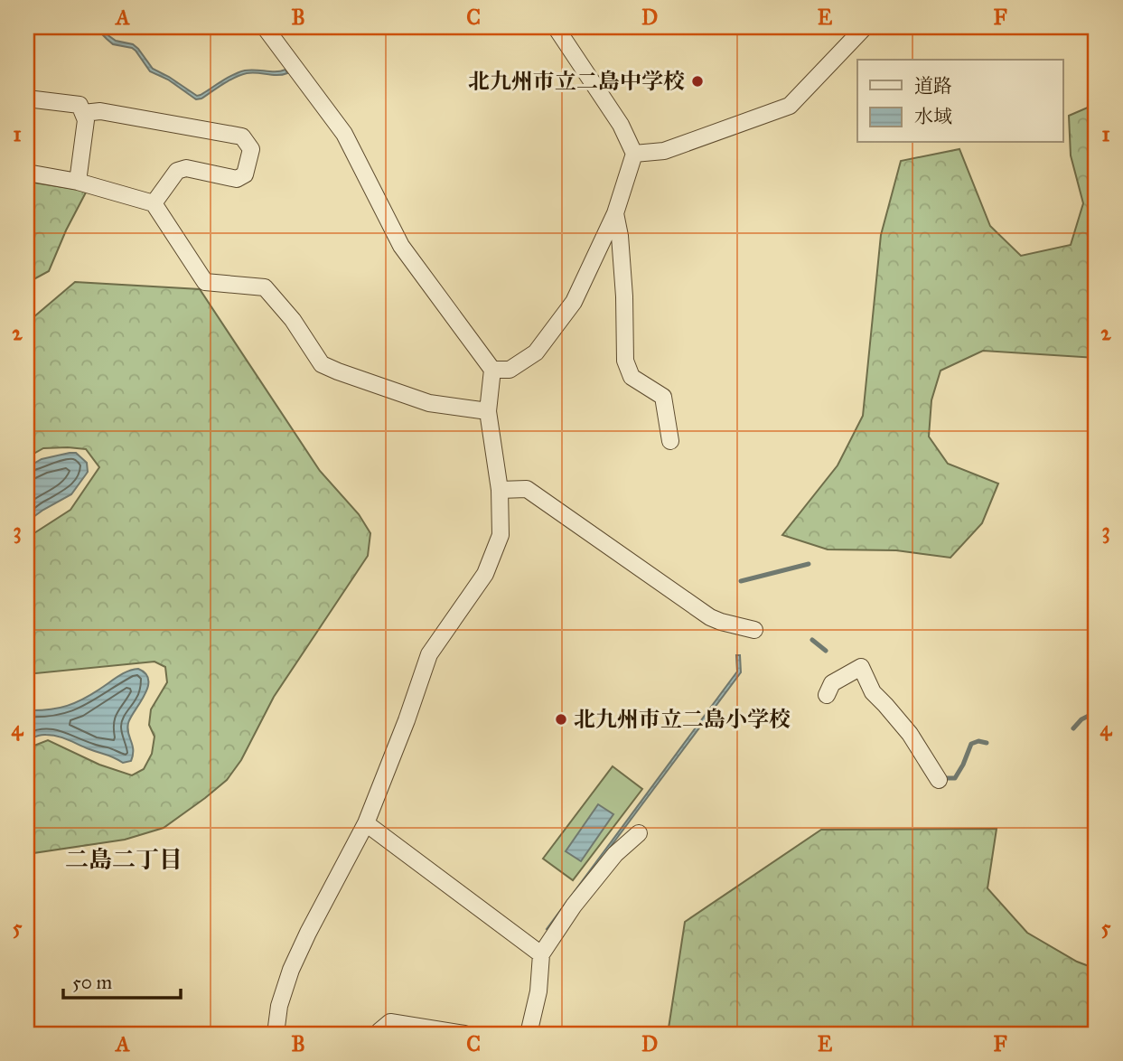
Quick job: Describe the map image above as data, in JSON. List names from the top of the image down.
{
  "districts": ["二島二丁目"],
  "places": ["北九州市立二島中学校", "北九州市立二島小学校"],
  "legend": ["道路", "水域"],
  "scale_bar": "50 m",
  "grid": {
    "columns": [
      "A",
      "B",
      "C",
      "D",
      "E",
      "F"
    ],
    "rows": [
      "1",
      "2",
      "3",
      "4",
      "5"
    ]
  }
}
